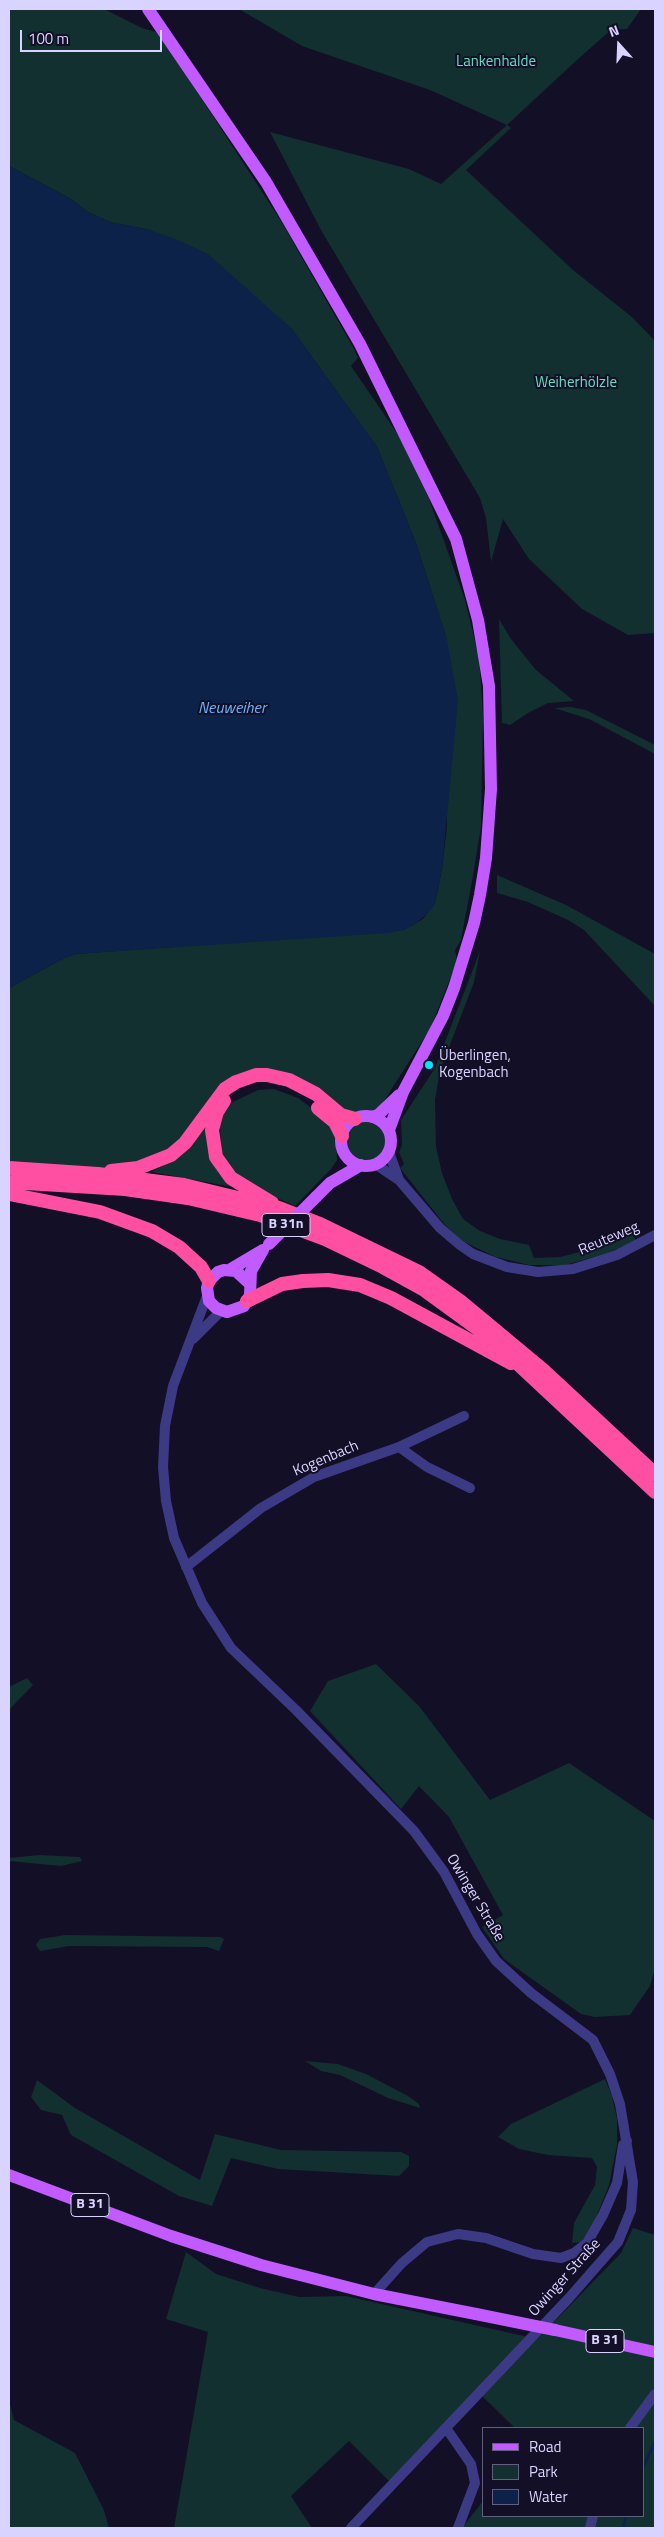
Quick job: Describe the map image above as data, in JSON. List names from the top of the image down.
{
  "streets": {
    "highway": ["B 31n"],
    "main road": ["B 31"],
    "street": ["Reuteweg", "Kogenbach", "Owinger Straße"]
  },
  "crossings": [
    ["Kogenbach", "Owinger Straße"]
  ],
  "water": ["Neuweiher"],
  "parks": ["Lankenhalde", "Weiherhölzle"],
  "places": ["Überlingen, Kogenbach"],
  "legend": ["Road", "Park", "Water"],
  "scale_bar": "100 m",
  "north": "top"
}
